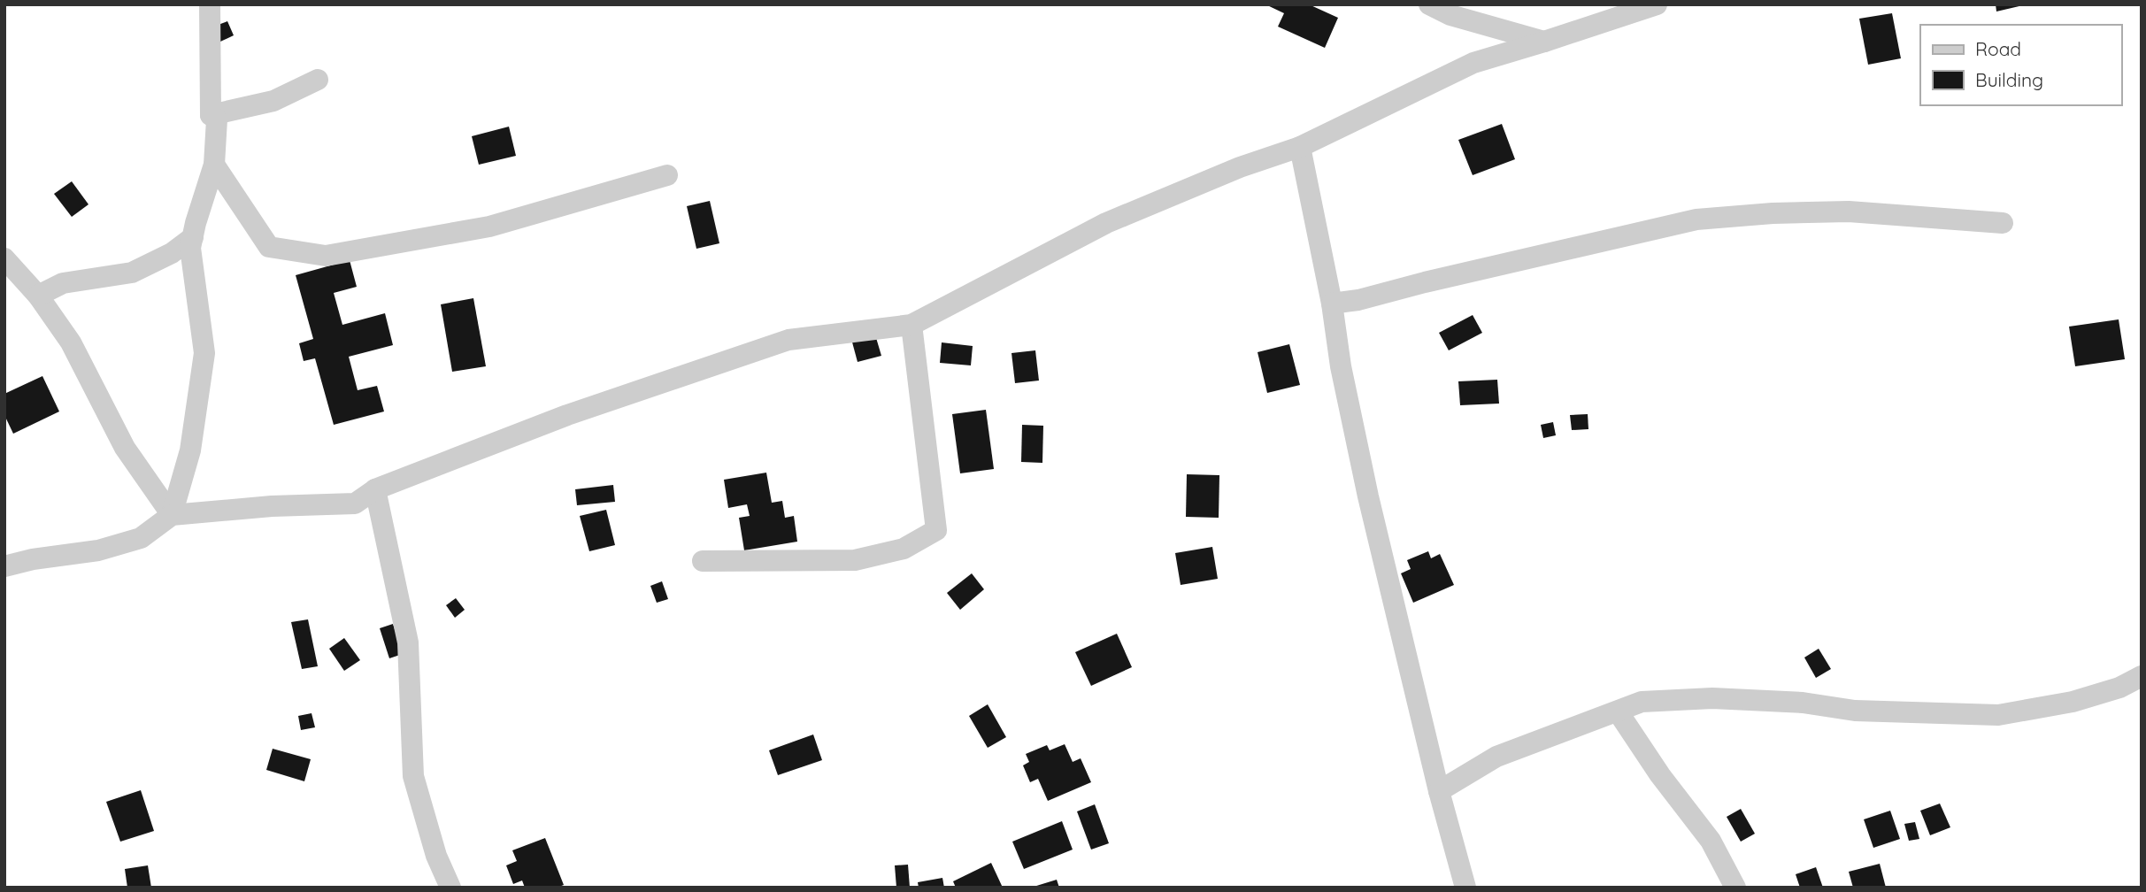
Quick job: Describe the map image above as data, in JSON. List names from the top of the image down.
{
  "legend": ["Road", "Building"]
}
